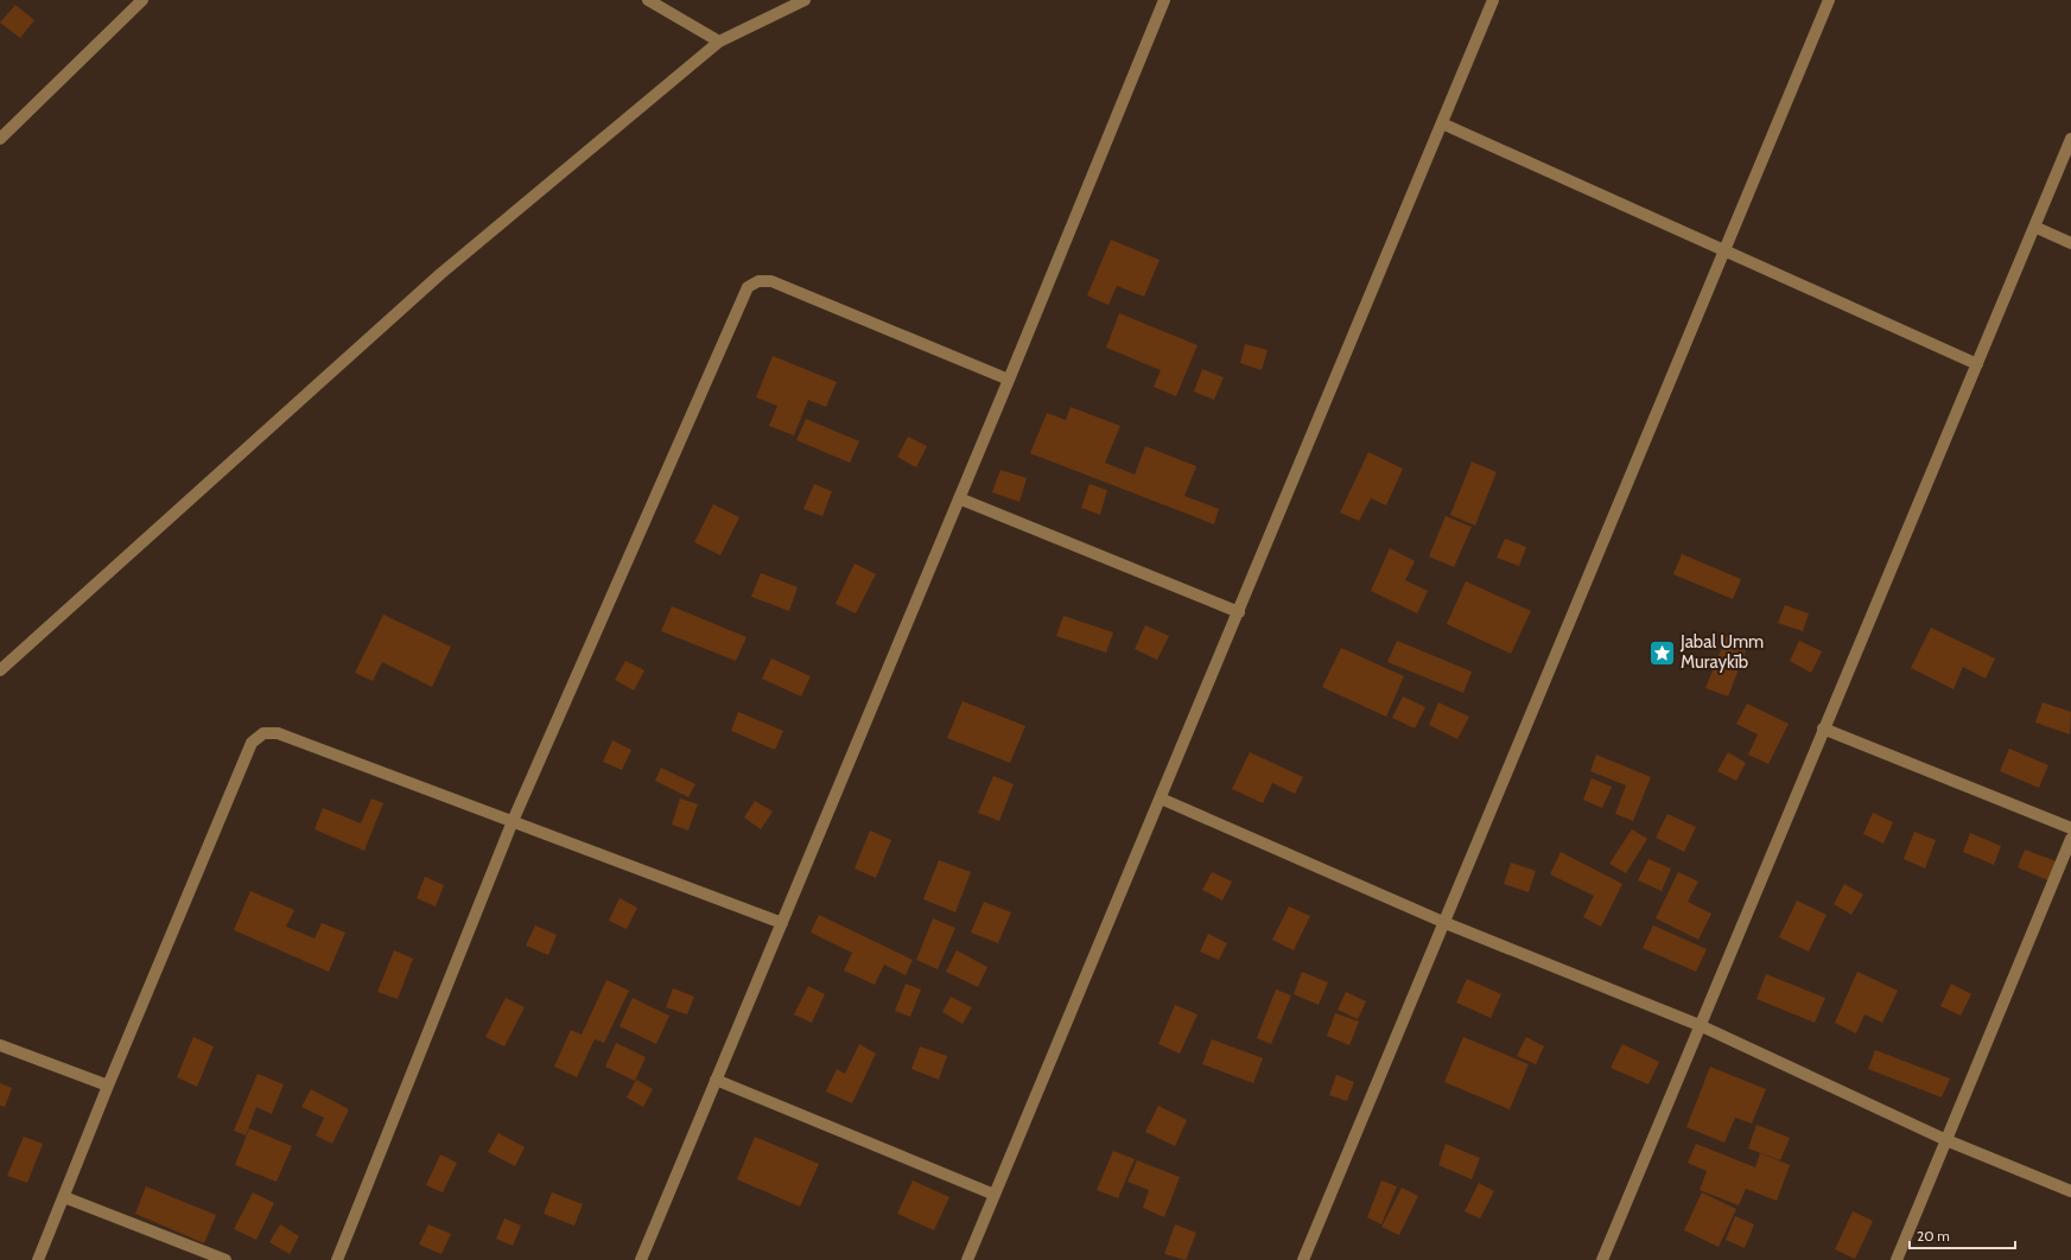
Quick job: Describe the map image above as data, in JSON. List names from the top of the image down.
{
  "places": {
    "place": ["Jabal Umm Muraykīb"]
  },
  "scale_bar": "20 m"
}
